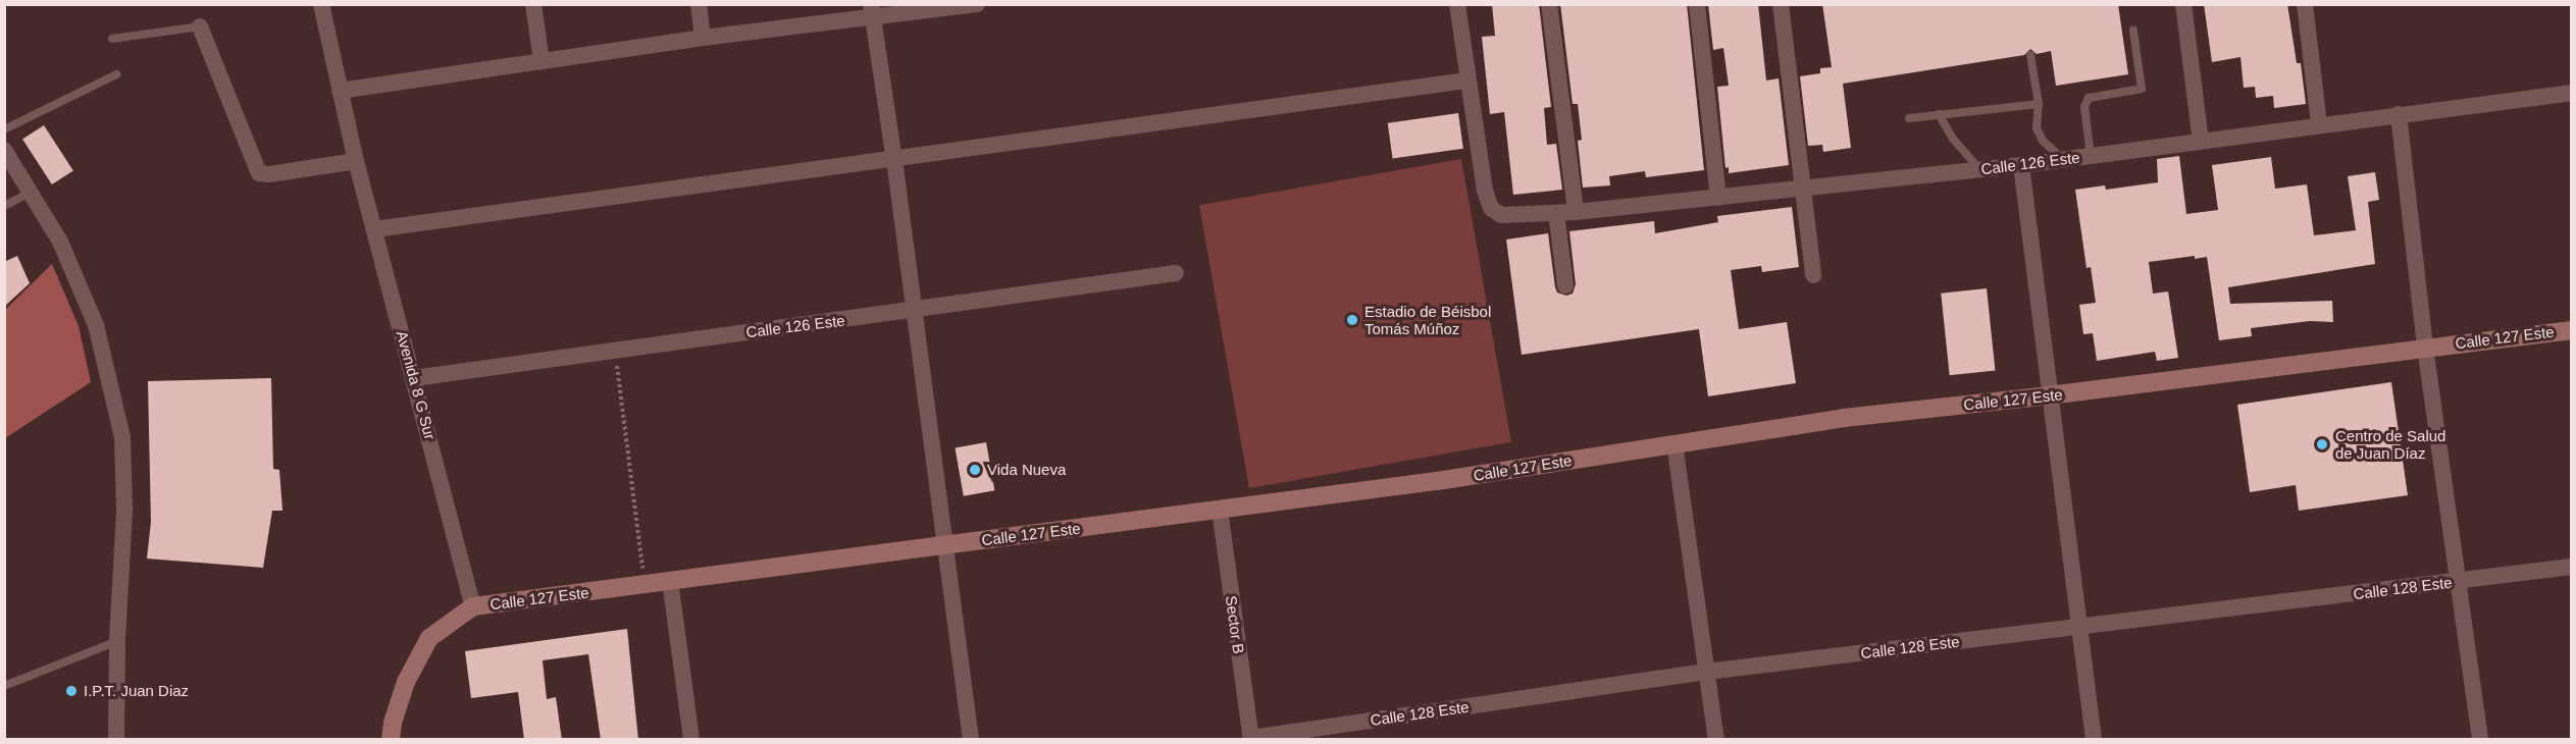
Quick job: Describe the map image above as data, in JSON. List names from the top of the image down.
{
  "streets": {
    "street": [
      "Calle 126 Este",
      "Calle 127 Este",
      "Avenida 8 G Sur",
      "Calle 128 Este",
      "Sector B"
    ]
  },
  "crossings": [
    ["Calle 126 Este", "Avenida 8 G Sur"],
    ["Calle 127 Este", "Avenida 8 G Sur"],
    ["Calle 127 Este", "Sector B"],
    ["Calle 128 Este", "Sector B"]
  ],
  "places": [
    "Estadio de Béisbol Tomás Múñoz",
    "Centro de Salud de Juan Díaz",
    "Vida Nueva",
    "I.P.T. Juan Diaz"
  ]
}
